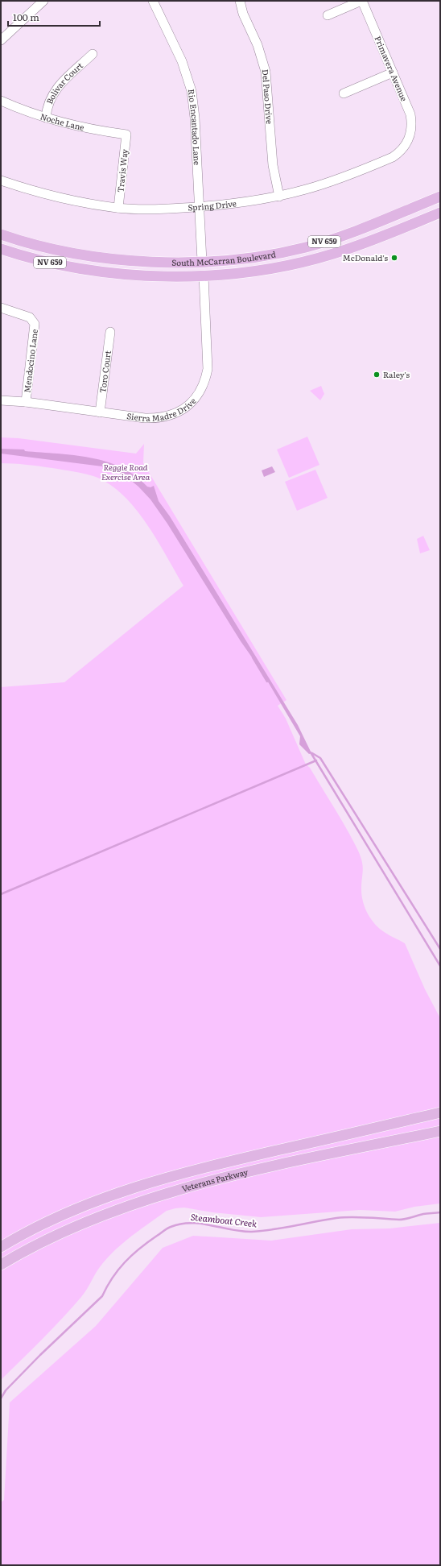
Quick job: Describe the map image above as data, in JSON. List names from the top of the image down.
{
  "streets": {
    "main road": ["NV 659", "South McCarran Boulevard", "Veterans Parkway"],
    "street": [
      "Primavera Avenue",
      "Bolivar Court",
      "Del Paso Drive",
      "Noche Lane",
      "Rio Encantado Lane",
      "Travis Way",
      "Spring Drive",
      "Mendocino Lane",
      "Toro Court",
      "Sierra Madre Drive"
    ]
  },
  "crossings": [
    ["Primavera Avenue", "Spring Drive"],
    ["Bolivar Court", "Noche Lane"],
    ["Del Paso Drive", "Spring Drive"],
    ["Noche Lane", "Travis Way"],
    ["Rio Encantado Lane", "Spring Drive"],
    ["Rio Encantado Lane", "South McCarran Boulevard"],
    ["Travis Way", "Spring Drive"],
    ["South McCarran Boulevard", "Sierra Madre Drive"],
    ["Mendocino Lane", "Sierra Madre Drive"],
    ["Toro Court", "Sierra Madre Drive"]
  ],
  "water": ["Steamboat Creek"],
  "parks": ["Reggie Road Exercise Area"],
  "places": ["McDonald's", "Raley's"],
  "scale_bar": "100 m"
}
